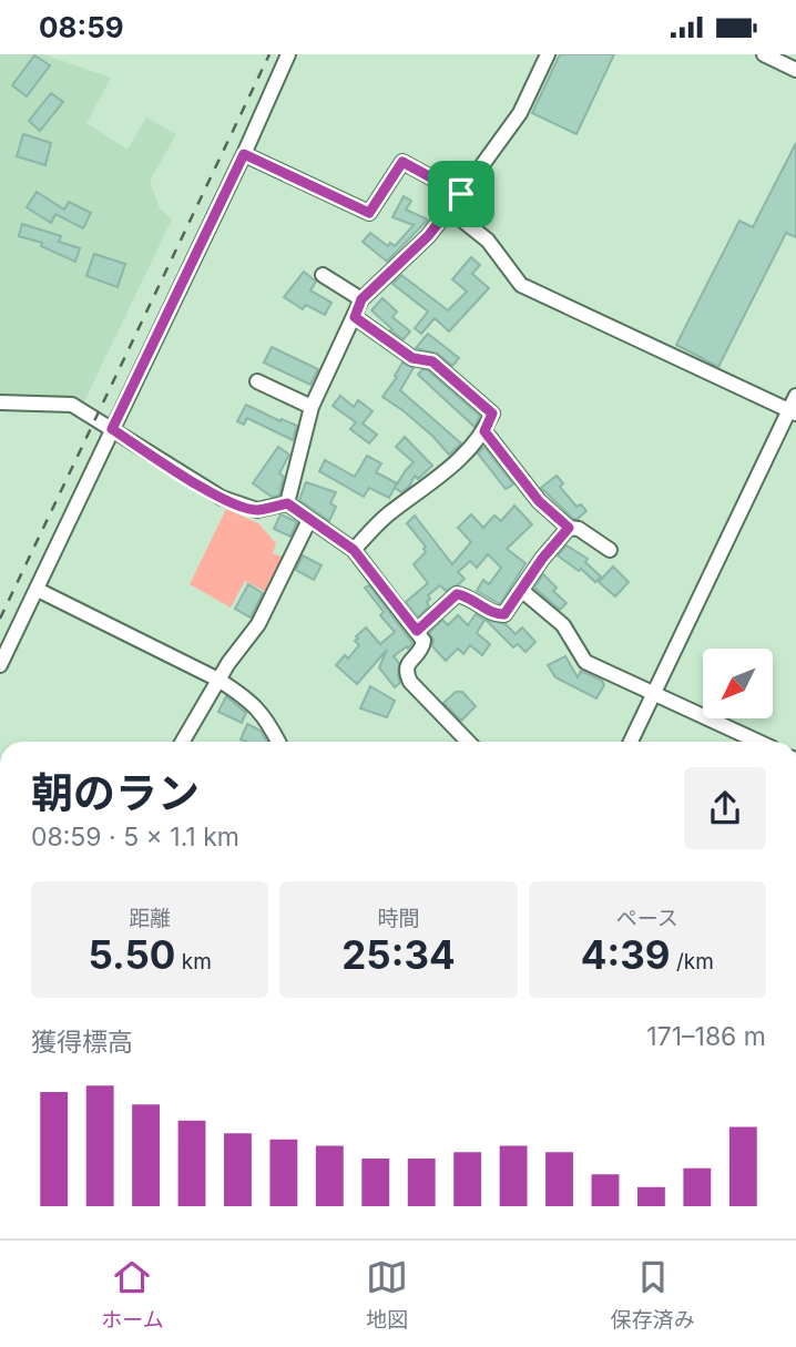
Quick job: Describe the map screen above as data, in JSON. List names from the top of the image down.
{
  "north": "bottom left",
  "page": {
    "status": "08:59",
    "heading": ["朝のラン", "08:59 · 5 × 1.1 km"],
    "stats": [
      ["距離", "5.50 km"],
      ["時間", "25:34"],
      ["ペース", "4:39 /km"]
    ],
    "chart": ["獲得標高", "171–186 m"],
    "tabs": ["ホーム", "地図", "保存済み"]
  }
}
